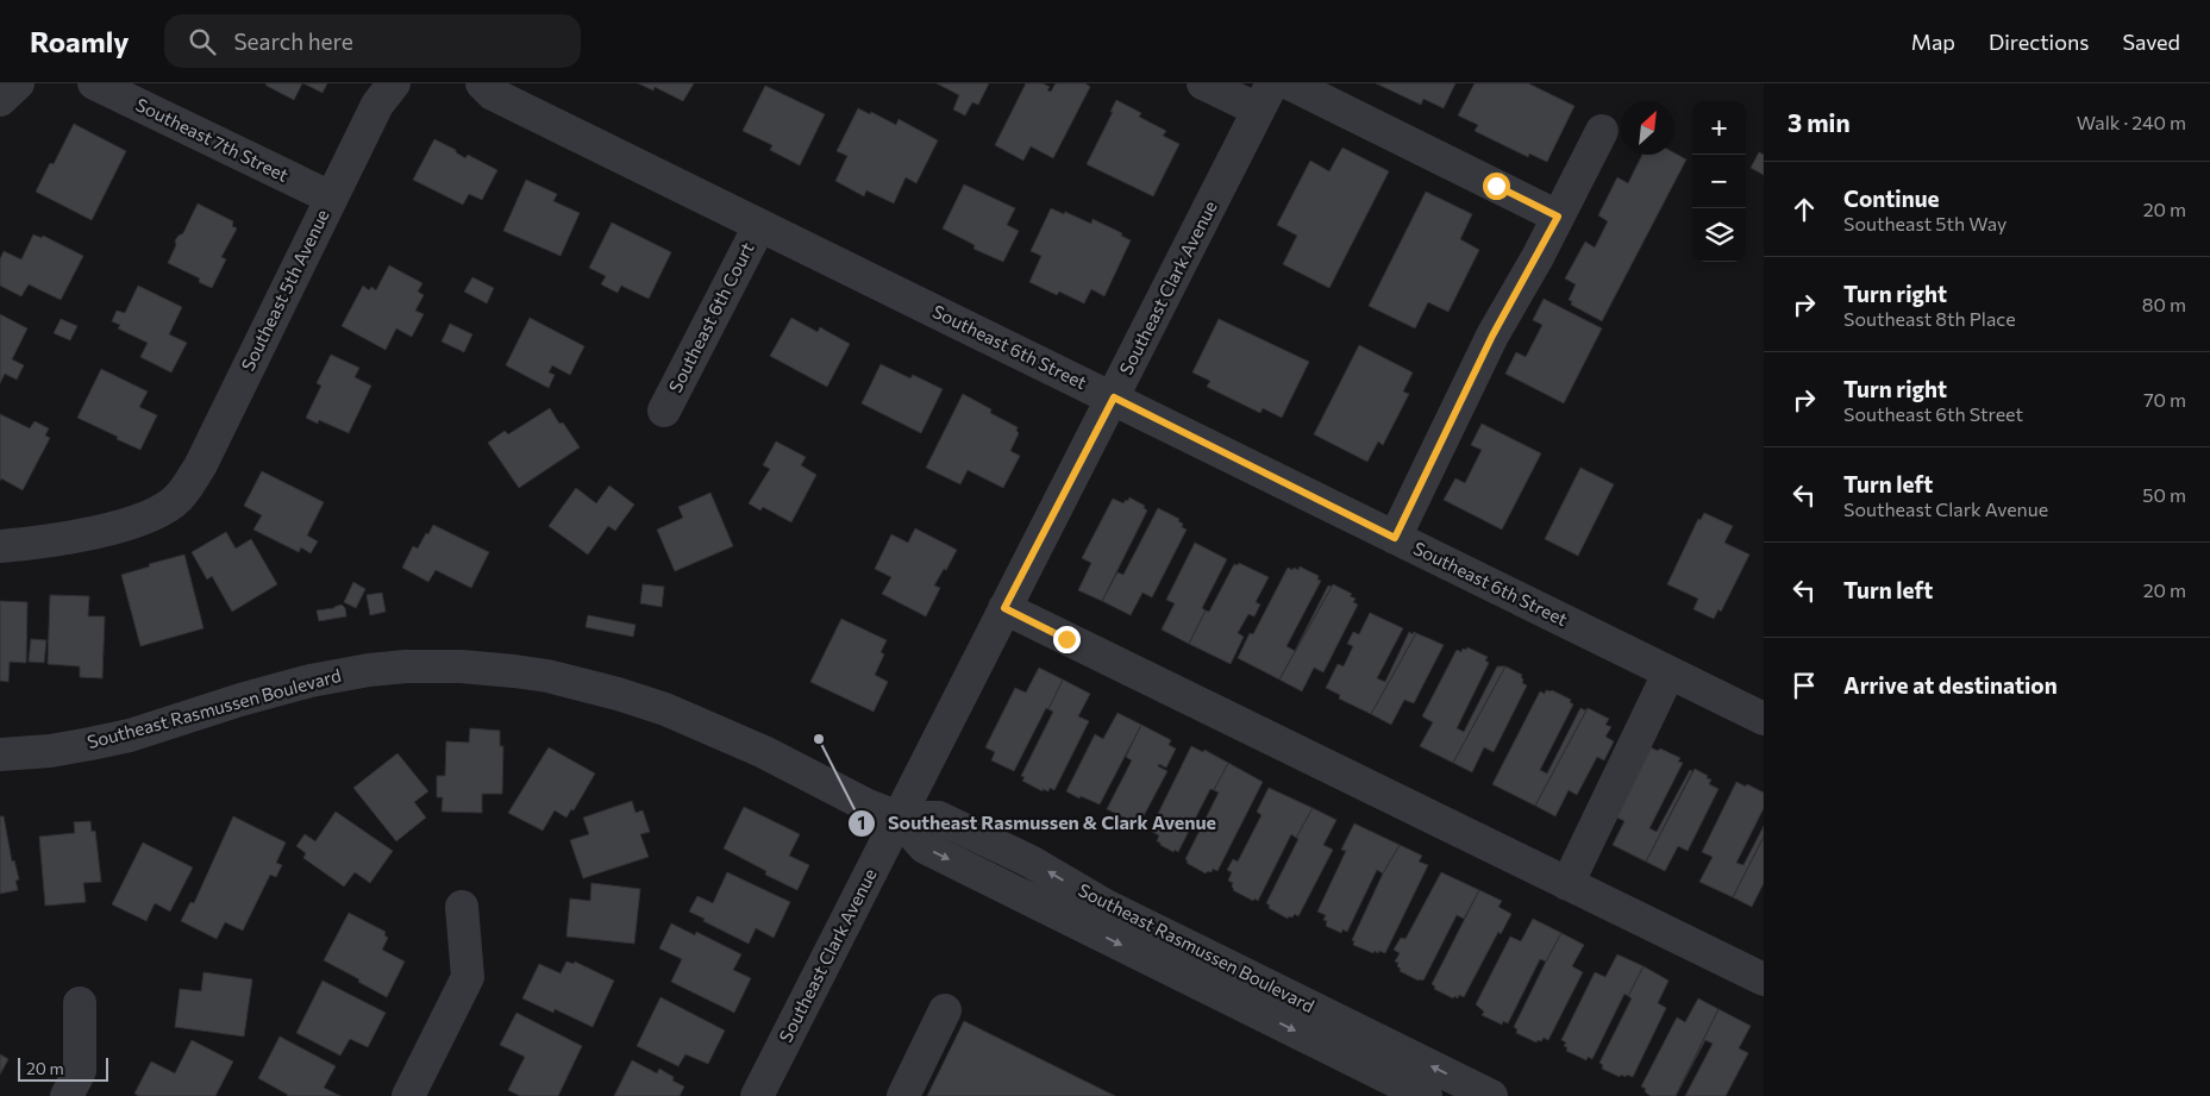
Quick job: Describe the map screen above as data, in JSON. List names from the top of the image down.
{
  "streets": {
    "street": [
      "Southeast 7th Street",
      "Southeast Clark Avenue",
      "Southeast 5th Avenue",
      "Southeast 6th Court",
      "Southeast 6th Street",
      "Southeast Rasmussen Boulevard"
    ]
  },
  "crossings": [
    ["Southeast 7th Street", "Southeast 5th Avenue"],
    ["Southeast Clark Avenue", "Southeast 6th Street"],
    ["Southeast Clark Avenue", "Southeast Rasmussen Boulevard"],
    ["Southeast 6th Court", "Southeast 6th Street"]
  ],
  "places": ["Southeast Rasmussen & Clark Avenue"],
  "scale_bar": "20 m",
  "north": "top right",
  "page": {
    "header": "Roamly",
    "search": "Search here",
    "nav": ["Map", "Directions", "Saved"],
    "heading": ["3 min", "Walk · 240 m"],
    "map_buttons": ["+", "−"],
    "list": [
      ["Continue", "Southeast 5th Way", "20 m"],
      ["Turn right", "Southeast 8th Place", "80 m"],
      ["Turn right", "Southeast 6th Street", "70 m"],
      ["Turn left", "Southeast Clark Avenue", "50 m"],
      ["Turn left", "20 m"],
      "Arrive at destination"
    ],
    "scale": "20 m"
  }
}
